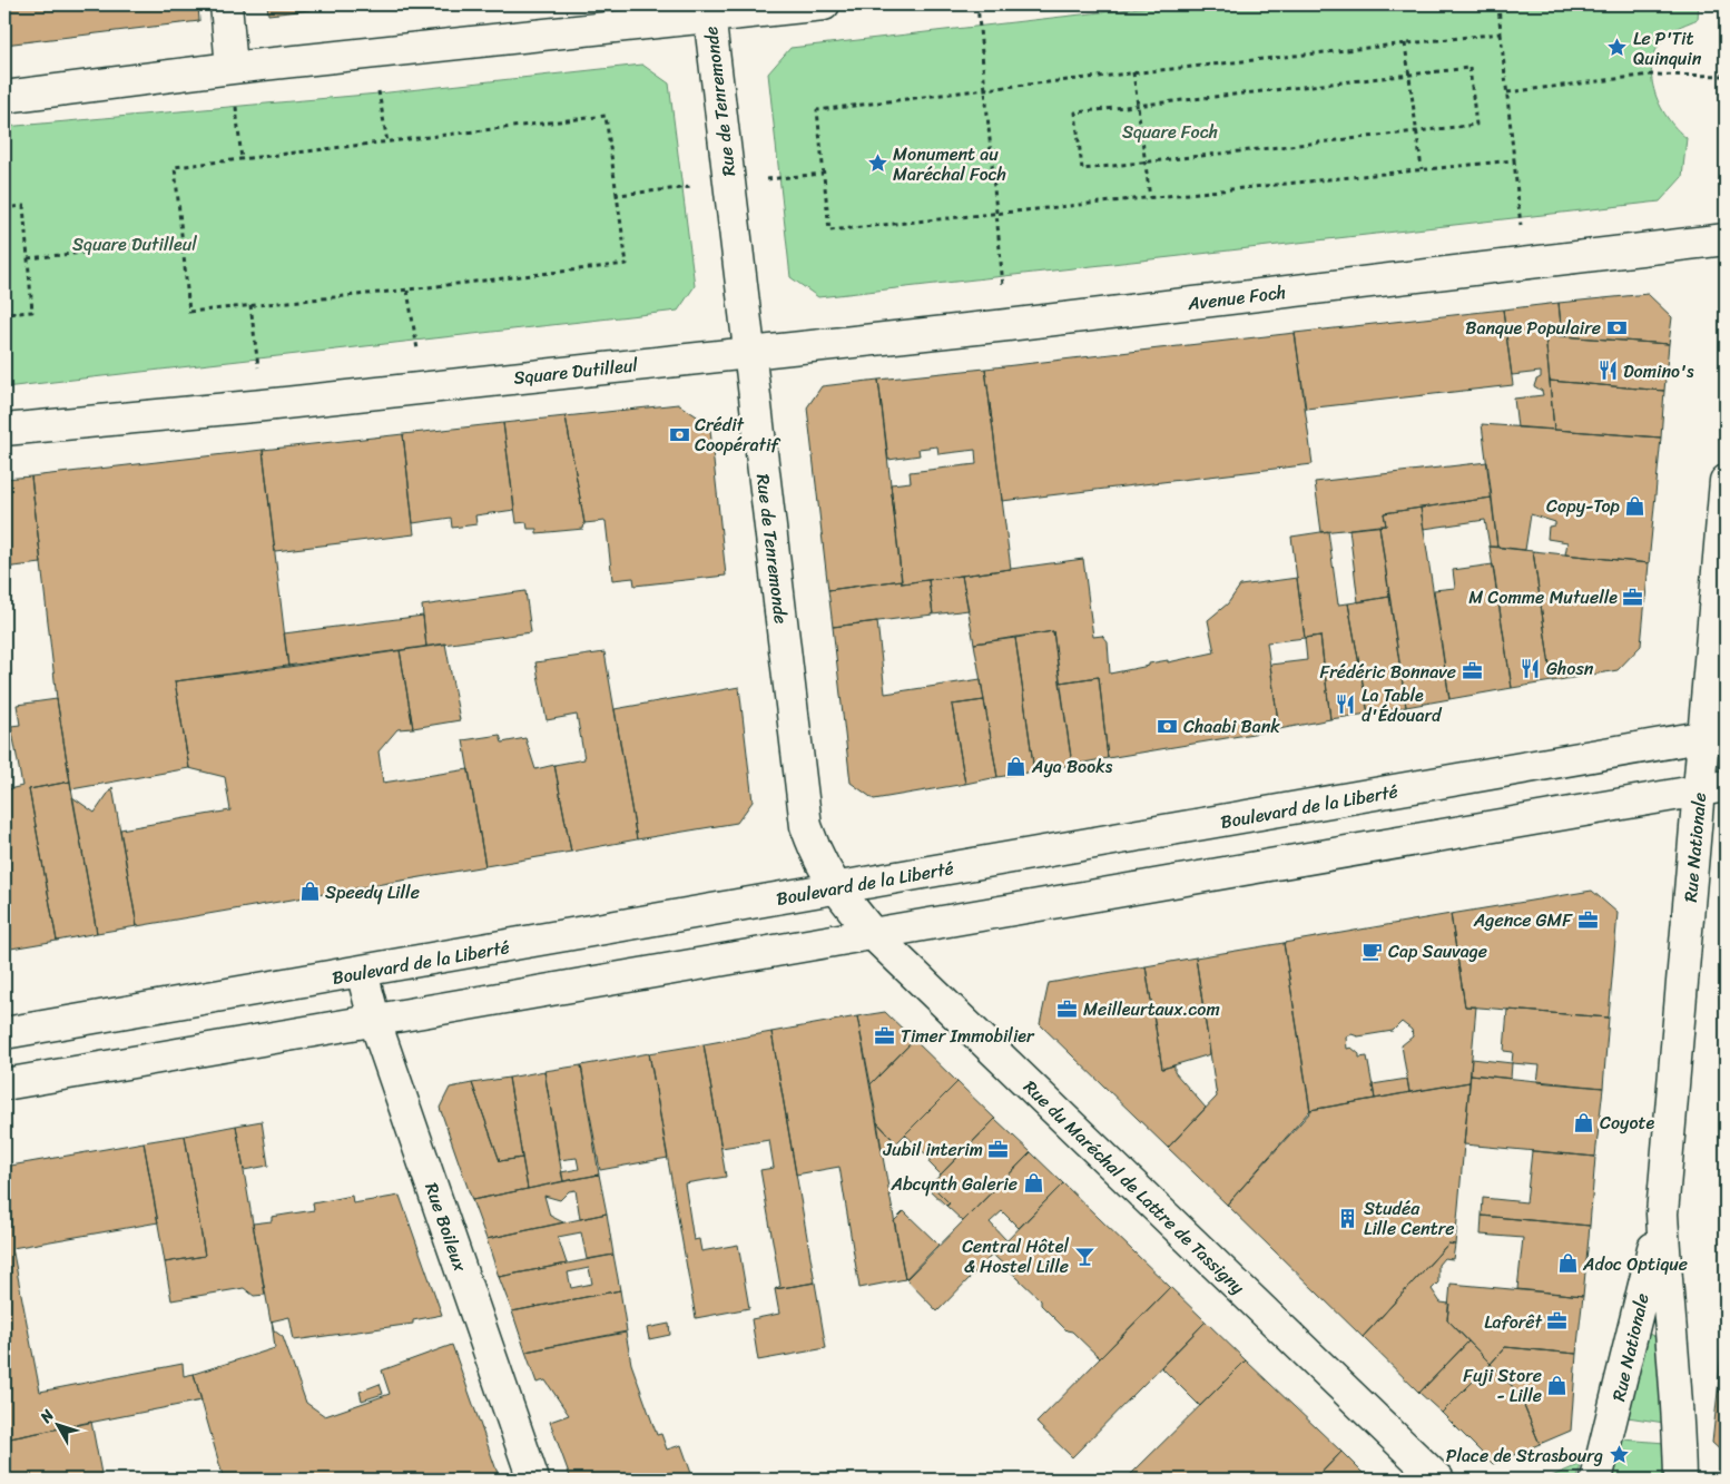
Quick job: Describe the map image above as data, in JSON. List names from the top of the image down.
{
  "streets": {
    "street": [
      "Rue de Tenremonde",
      "Avenue Foch",
      "Square Dutilleul",
      "Boulevard de la Liberté",
      "Rue Nationale",
      "Rue du Maréchal de Lattre de Tassigny",
      "Rue Boileux"
    ]
  },
  "crossings": [
    ["Rue de Tenremonde", "Avenue Foch"],
    ["Rue de Tenremonde", "Square Dutilleul"],
    ["Rue de Tenremonde", "Boulevard de la Liberté"],
    ["Rue de Tenremonde", "Rue du Maréchal de Lattre de Tassigny"],
    ["Avenue Foch", "Square Dutilleul"],
    ["Boulevard de la Liberté", "Rue Nationale"],
    ["Boulevard de la Liberté", "Rue du Maréchal de Lattre de Tassigny"],
    ["Boulevard de la Liberté", "Rue Boileux"]
  ],
  "parks": ["Square Foch", "Square Dutilleul"],
  "places": {
    "place": ["Le P'Tit Quinquin", "Monument au Maréchal Foch", "Place de Strasbourg"],
    "bank": ["Banque Populaire", "Crédit Coopératif", "Chaabi Bank"],
    "restaurant": ["Domino's", "Ghosn", "La Table d'Édouard"],
    "shop": [
      "Copy-Top",
      "Aya Books",
      "Speedy Lille",
      "Coyote",
      "Abcynth Galerie",
      "Adoc Optique",
      "Fuji Store - Lille"
    ],
    "office": [
      "M Comme Mutuelle",
      "Frédéric Bonnave",
      "Agence GMF",
      "Meilleurtaux.com",
      "Timer Immobilier",
      "Jubil interim",
      "Laforêt"
    ],
    "cafe": ["Cap Sauvage"],
    "building": ["Studéa Lille Centre"],
    "bar": ["Central Hôtel & Hostel Lille"]
  },
  "north": "top left"
}
